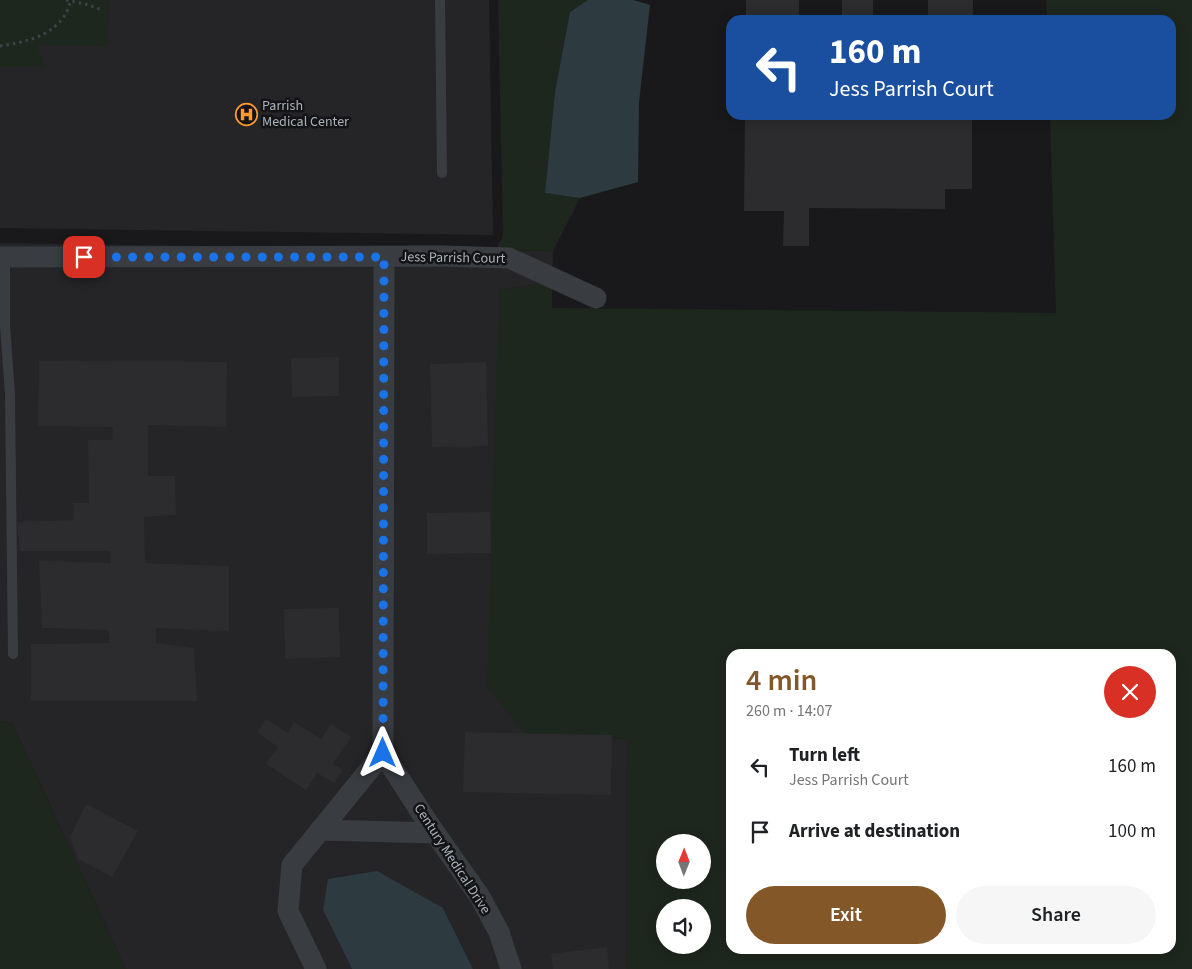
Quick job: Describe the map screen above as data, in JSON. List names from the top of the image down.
{
  "streets": {
    "street": ["Jess Parrish Court", "Century Medical Drive"]
  },
  "places": {
    "hospital": ["Parrish Medical Center"]
  },
  "north": "top",
  "page": {
    "turn": ["160 m", "Jess Parrish Court"],
    "heading": ["4 min", "260 m · 14:07"],
    "list": [
      {
        "name": "Turn left",
        "note": "Jess Parrish Court",
        "value": "160 m"
      },
      {
        "name": "Arrive at destination",
        "value": "100 m"
      }
    ],
    "buttons": ["Exit", "Share"]
  }
}
